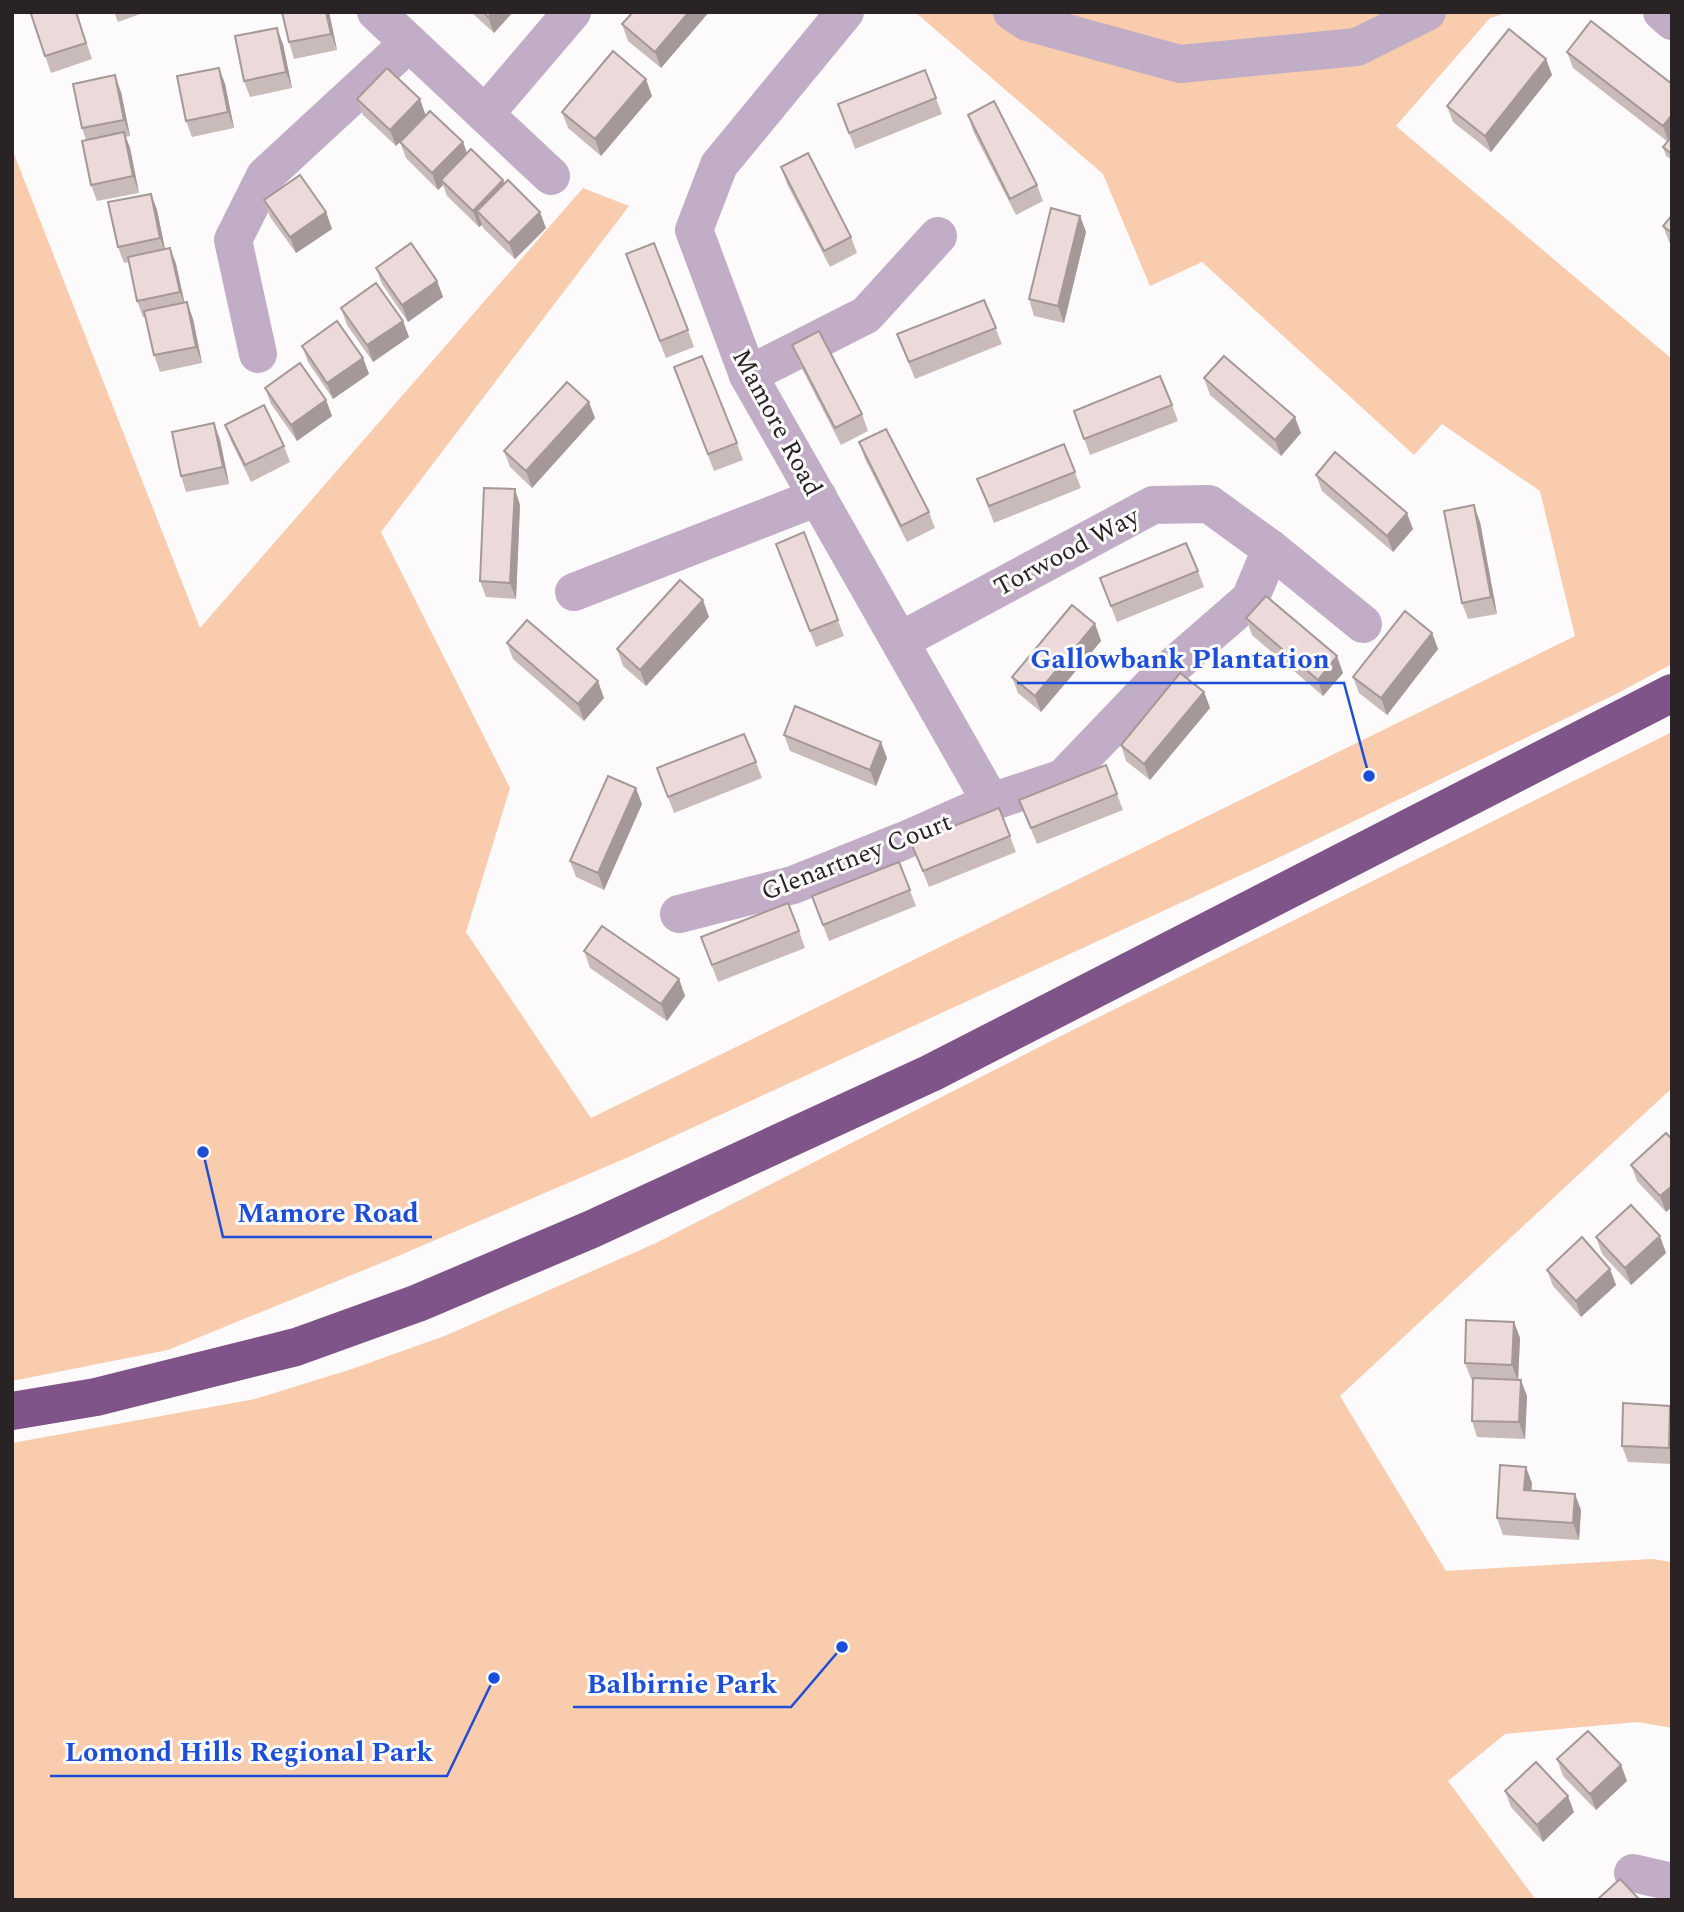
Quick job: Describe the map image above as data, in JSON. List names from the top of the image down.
{
  "streets": {
    "street": ["Mamore Road", "Torwood Way", "Glenartney Court"]
  },
  "crossings": [
    ["Mamore Road", "Torwood Way"],
    ["Mamore Road", "Glenartney Court"],
    ["Torwood Way", "Glenartney Court"]
  ],
  "places": [
    "Gallowbank Plantation",
    "Mamore Road",
    "Balbirnie Park",
    "Lomond Hills Regional Park"
  ]
}
